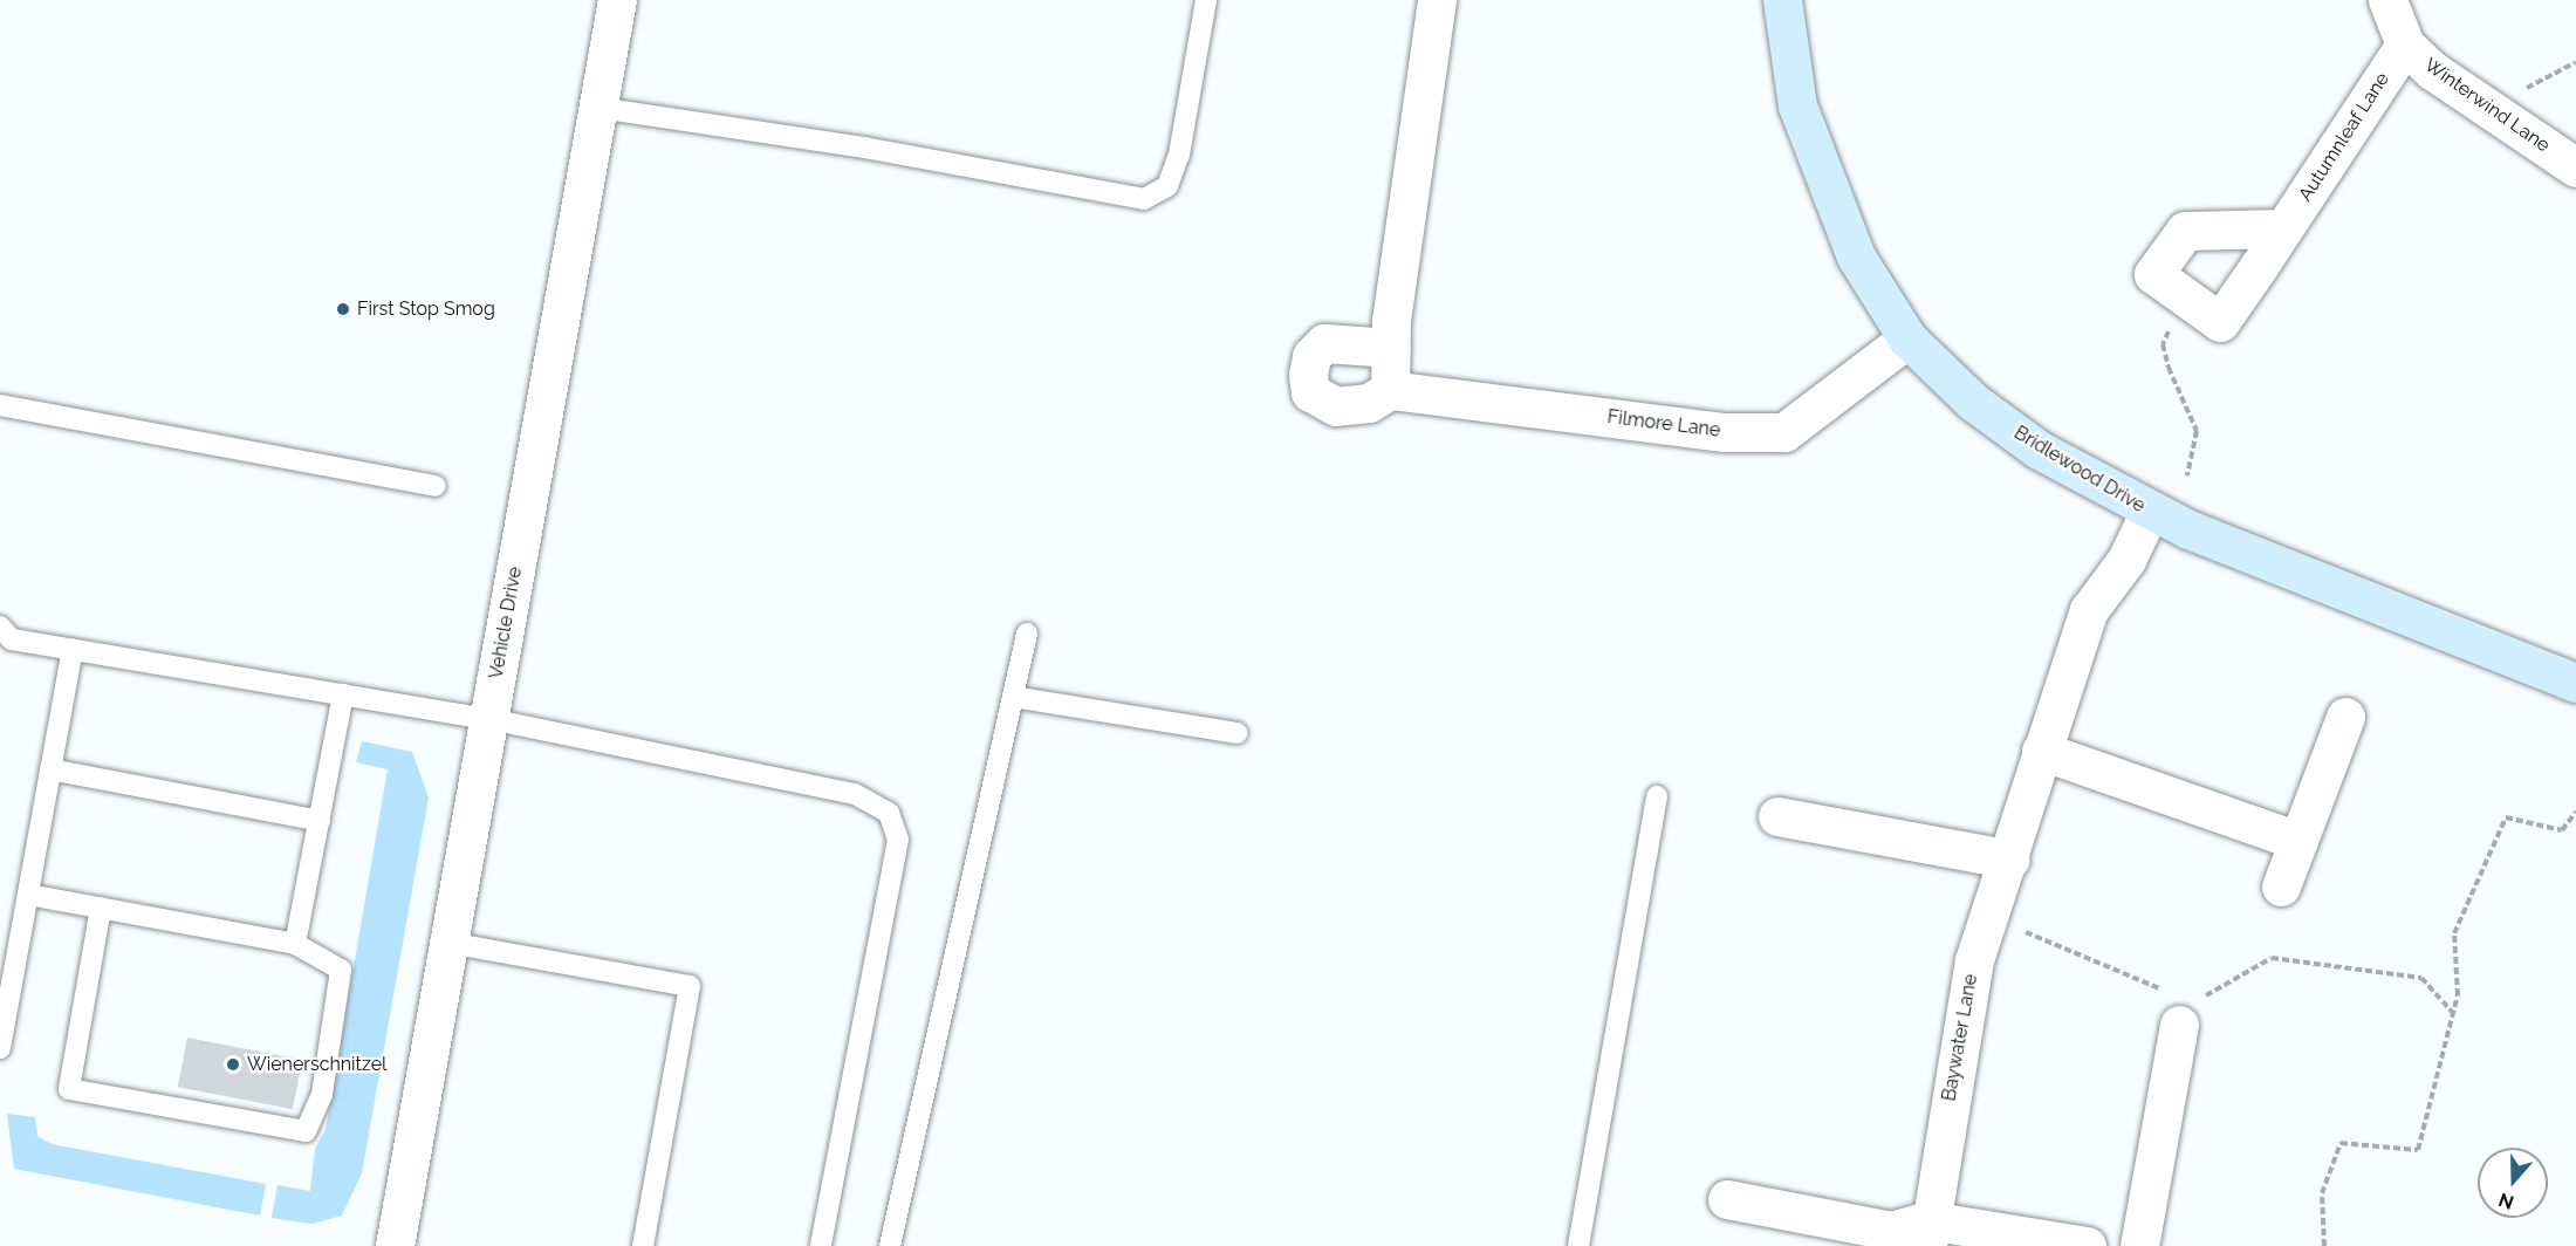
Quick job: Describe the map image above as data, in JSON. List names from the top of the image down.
{
  "streets": {
    "street": [
      "Winterwind Lane",
      "Autumnleaf Lane",
      "Filmore Lane",
      "Bridlewood Drive",
      "Vehicle Drive",
      "Baywater Lane"
    ]
  },
  "crossings": [
    ["Winterwind Lane", "Autumnleaf Lane"],
    ["Filmore Lane", "Bridlewood Drive"],
    ["Bridlewood Drive", "Baywater Lane"]
  ],
  "places": ["First Stop Smog", "Wienerschnitzel"],
  "north": "bottom"
}
